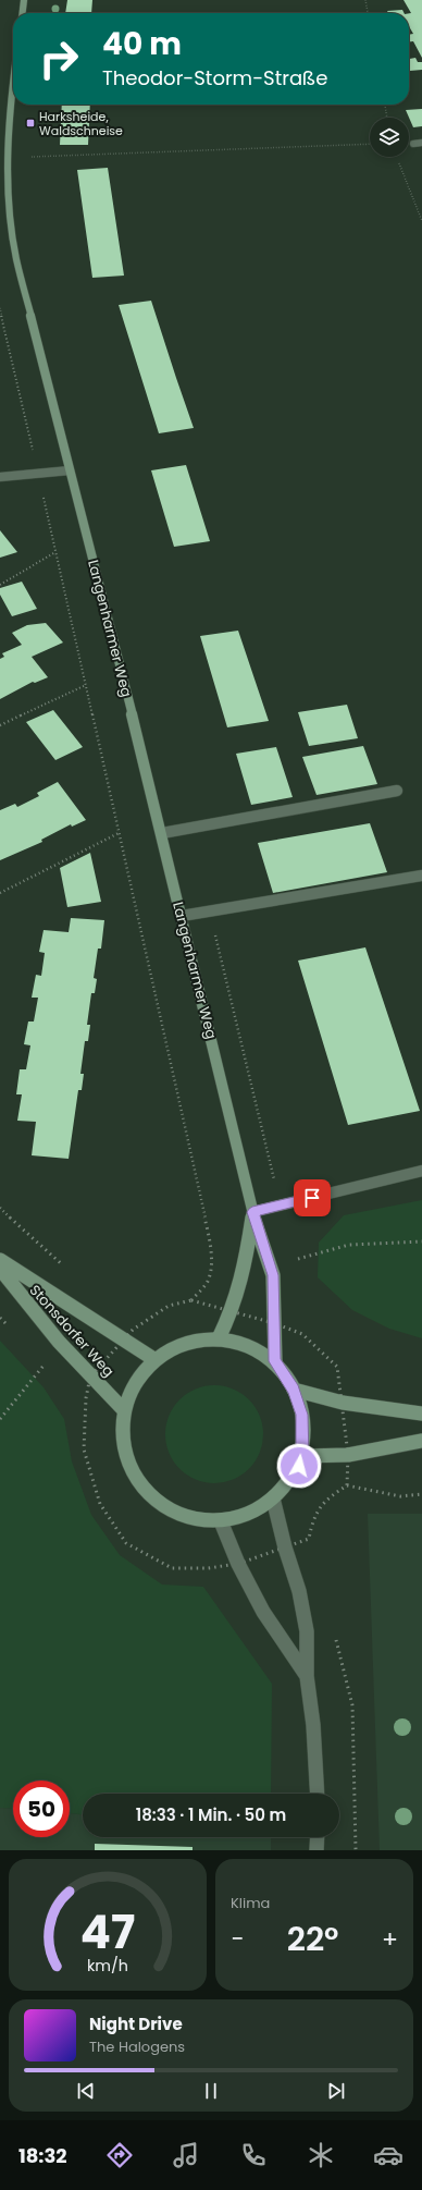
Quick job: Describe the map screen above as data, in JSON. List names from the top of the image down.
{
  "streets": {
    "main road": ["Langenharmer Weg", "Stonsdorfer Weg"]
  },
  "places": {
    "transit": ["Harksheide, Waldschneise"]
  },
  "page": {
    "turn": ["40 m", "Theodor-Storm-Straße"],
    "limit": "50",
    "trip": "18:33 · 1 Min. · 50 m",
    "tile": "Klima",
    "heat": ["−", "22°", "+"],
    "song": ["Night Drive", "The Halogens"],
    "tabs": "18:32",
    "gauge": ["47", "km/h"]
  }
}
